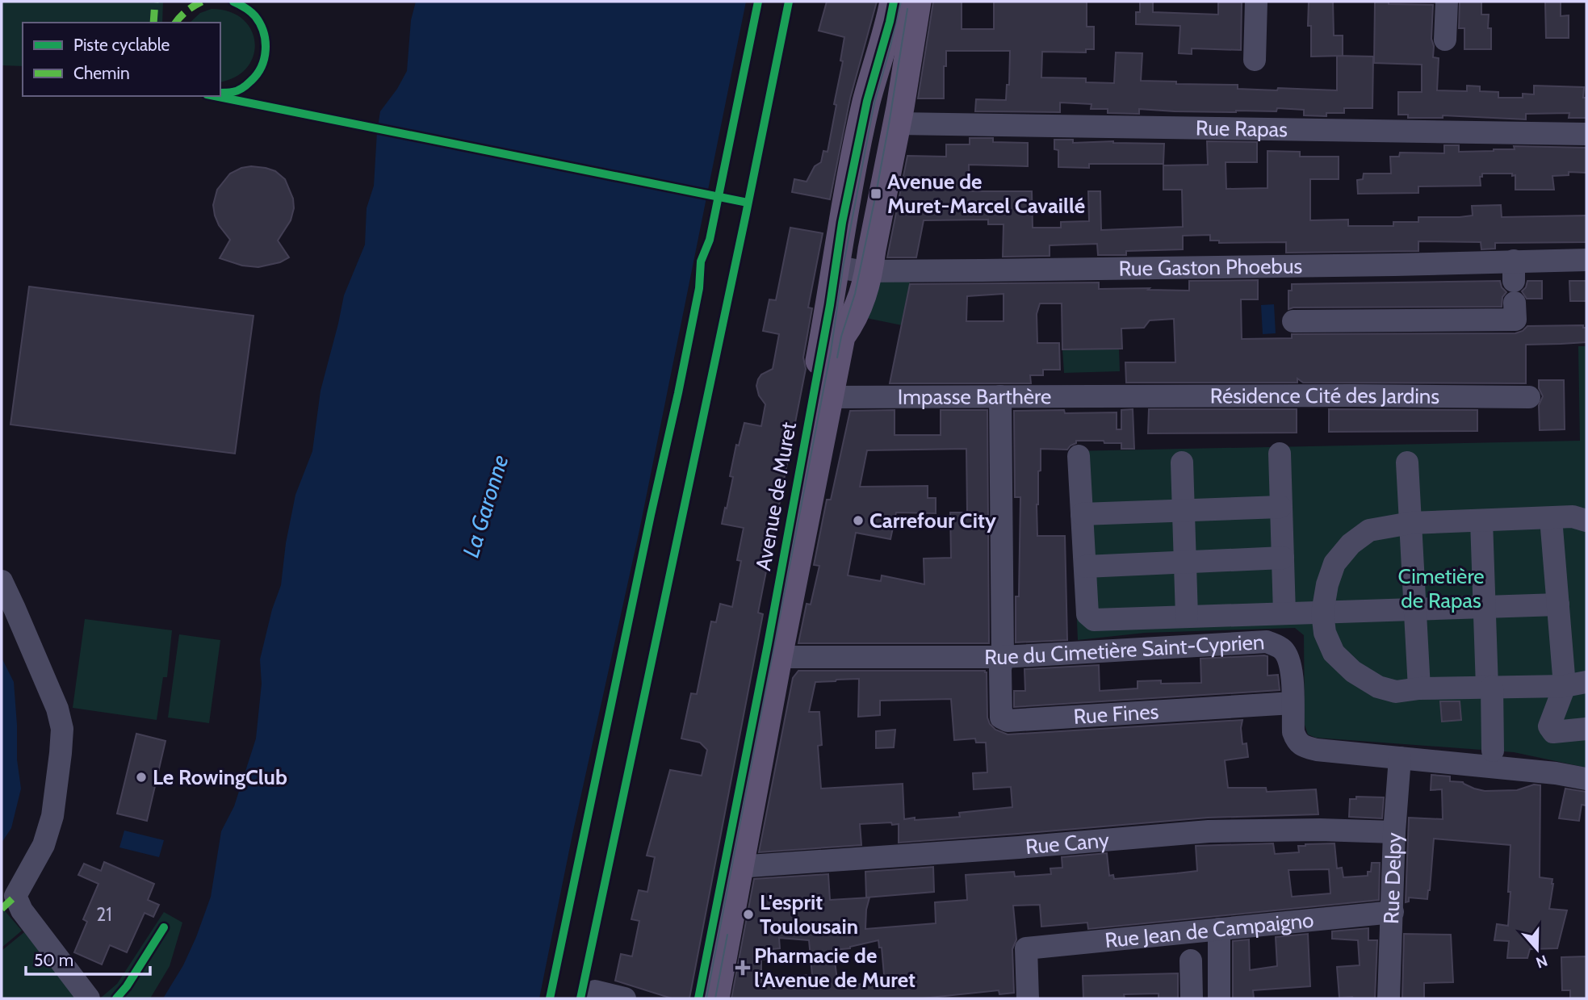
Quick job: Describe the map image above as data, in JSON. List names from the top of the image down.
{
  "streets": {
    "main road": ["Avenue de Muret"],
    "street": [
      "Rue Rapas",
      "Rue Gaston Phoebus",
      "Impasse Barthère",
      "Résidence Cité des Jardins",
      "Rue du Cimetière Saint-Cyprien",
      "Rue Fines",
      "Rue Cany",
      "Rue Delpy",
      "Rue Jean de Campaigno"
    ]
  },
  "crossings": [
    ["Rue Rapas", "Avenue de Muret"],
    ["Rue Gaston Phoebus", "Avenue de Muret"],
    ["Impasse Barthère", "Résidence Cité des Jardins"],
    ["Impasse Barthère", "Avenue de Muret"],
    ["Avenue de Muret", "Rue du Cimetière Saint-Cyprien"],
    ["Avenue de Muret", "Rue Cany"],
    ["Rue du Cimetière Saint-Cyprien", "Rue Fines"],
    ["Rue du Cimetière Saint-Cyprien", "Rue Delpy"],
    ["Rue Cany", "Rue Delpy"],
    ["Rue Delpy", "Rue Jean de Campaigno"]
  ],
  "water": ["La Garonne"],
  "parks": ["Cimetière de Rapas"],
  "places": {
    "transit": ["Avenue de Muret-Marcel Cavaillé"],
    "other": ["Carrefour City", "Le RowingClub", "L'esprit Toulousain"],
    "health": ["Pharmacie de l'Avenue de Muret"]
  },
  "house_numbers": ["21"],
  "legend": ["Piste cyclable", "Chemin"],
  "scale_bar": "50 m",
  "north": "bottom"
}
